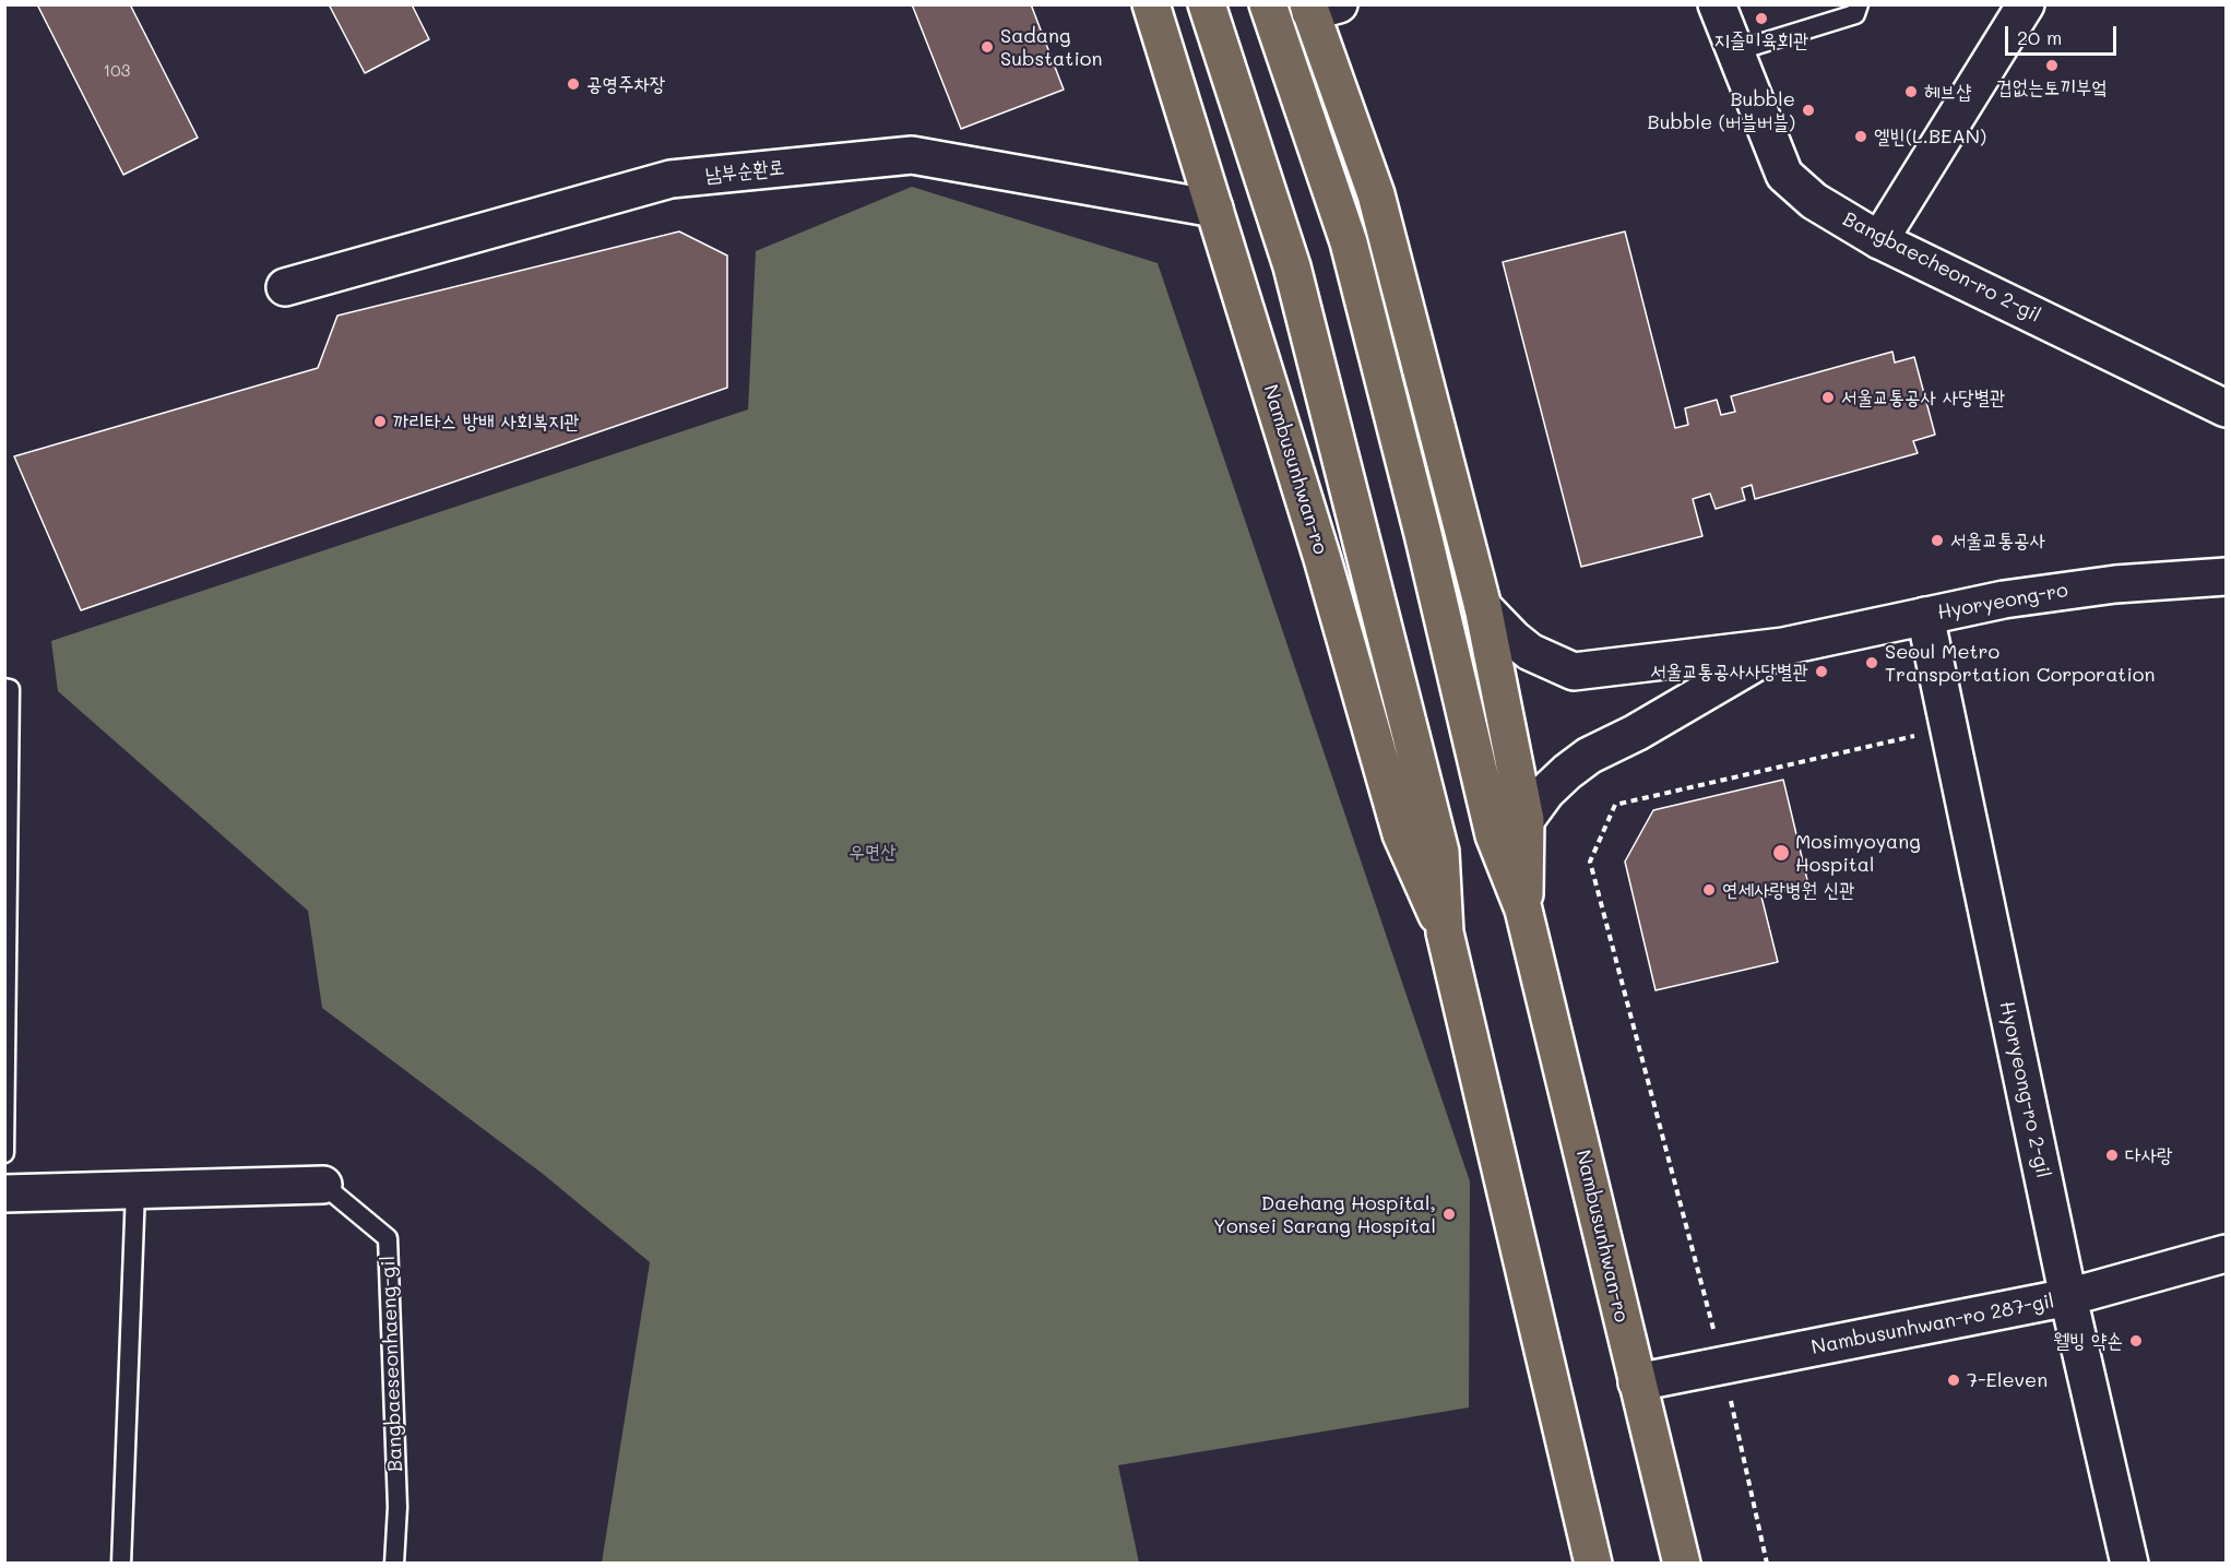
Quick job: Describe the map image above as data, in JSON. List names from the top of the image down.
{
  "streets": {
    "main road": ["Nambusunhwan-ro"],
    "street": [
      "남부순환로",
      "Bangbaecheon-ro 2-gil",
      "Hyoryeong-ro",
      "Hyoryeong-ro 2-gil",
      "Nambusunhwan-ro 287-gil",
      "Bangbaeseonhaeng-gil"
    ]
  },
  "crossings": [
    ["남부순환로", "Nambusunhwan-ro"],
    ["Nambusunhwan-ro", "Nambusunhwan-ro 287-gil"],
    ["Hyoryeong-ro", "Hyoryeong-ro 2-gil"],
    ["Hyoryeong-ro 2-gil", "Nambusunhwan-ro 287-gil"]
  ],
  "parks": ["우면산"],
  "places": [
    "지즐미육회관",
    "Sadang Substation",
    "겁없는토끼부엌",
    "공영주차장",
    "헤브샵",
    "Bubble Bubble (버블버블)",
    "엘빈(L.BEAN)",
    "서울교통공사 사당별관",
    "까리타스 방배 사회복지관",
    "서울교통공사",
    "Seoul Metro Transportation Corporation",
    "서울교통공사사당별관",
    "Mosimyoyang Hospital",
    "연세사랑병원 신관",
    "다사랑",
    "Daehang Hospital, Yonsei Sarang Hospital",
    "웰빙 약손",
    "7-Eleven"
  ],
  "house_numbers": ["103"],
  "scale_bar": "20 m"
}
